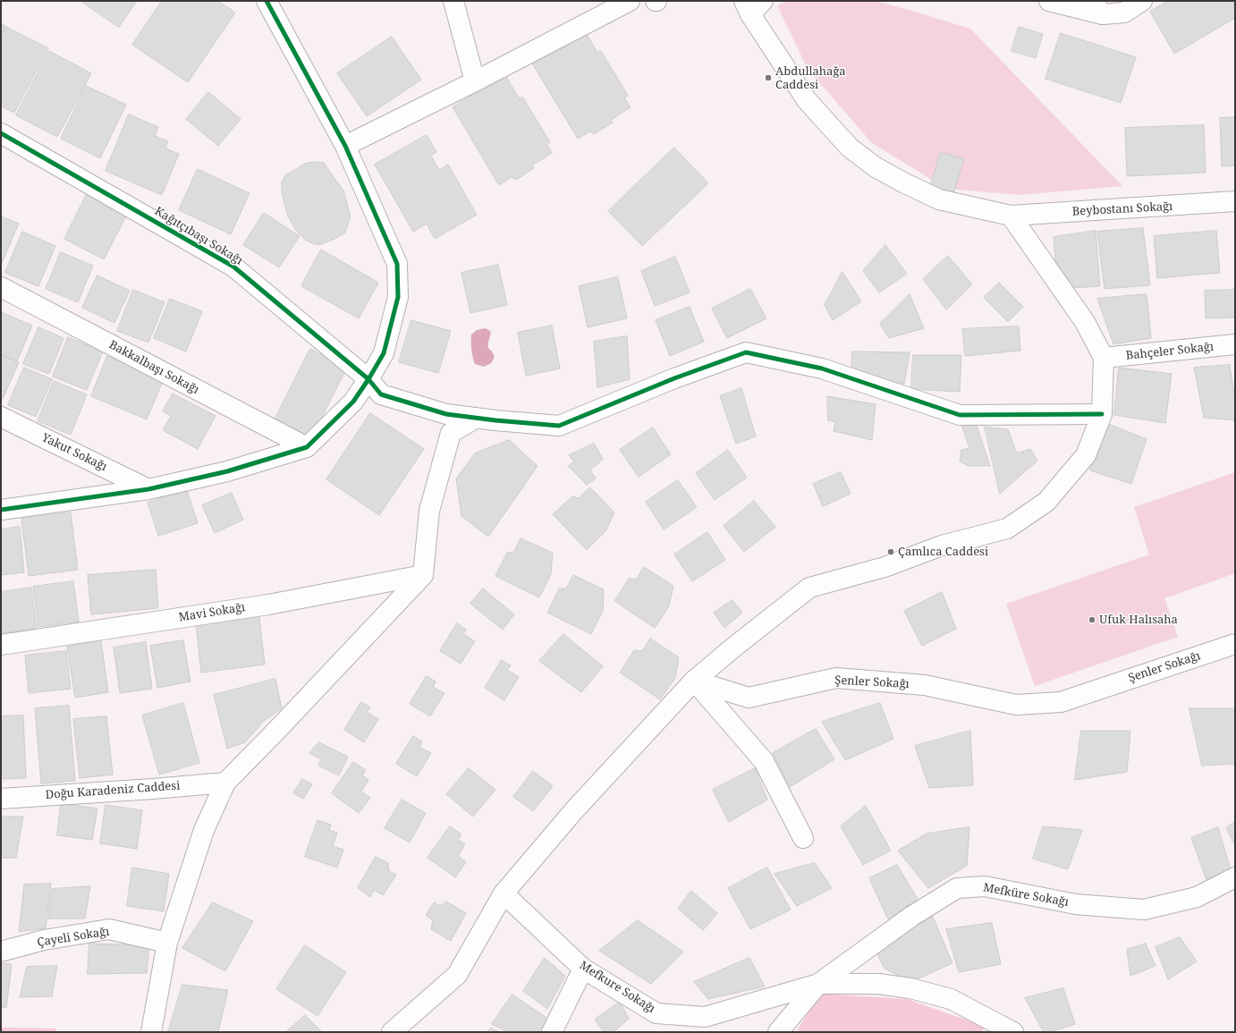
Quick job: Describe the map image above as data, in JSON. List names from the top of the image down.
{
  "streets": {
    "street": [
      "Beybostanı Sokağı",
      "Kağıtçıbaşı Sokağı",
      "Bahçeler Sokağı",
      "Bakkalbaşı Sokağı",
      "Yakut Sokağı",
      "Mavi Sokağı",
      "Şenler Sokağı",
      "Doğu Karadeniz Caddesi",
      "Mefküre Sokağı",
      "Çayeli Sokağı",
      "Mefkure Sokağı"
    ]
  },
  "crossings": [
    ["Mefküre Sokağı", "Mefkure Sokağı"]
  ],
  "places": ["Abdullahağa Caddesi", "Çamlıca Caddesi", "Ufuk Halısaha"]
}
